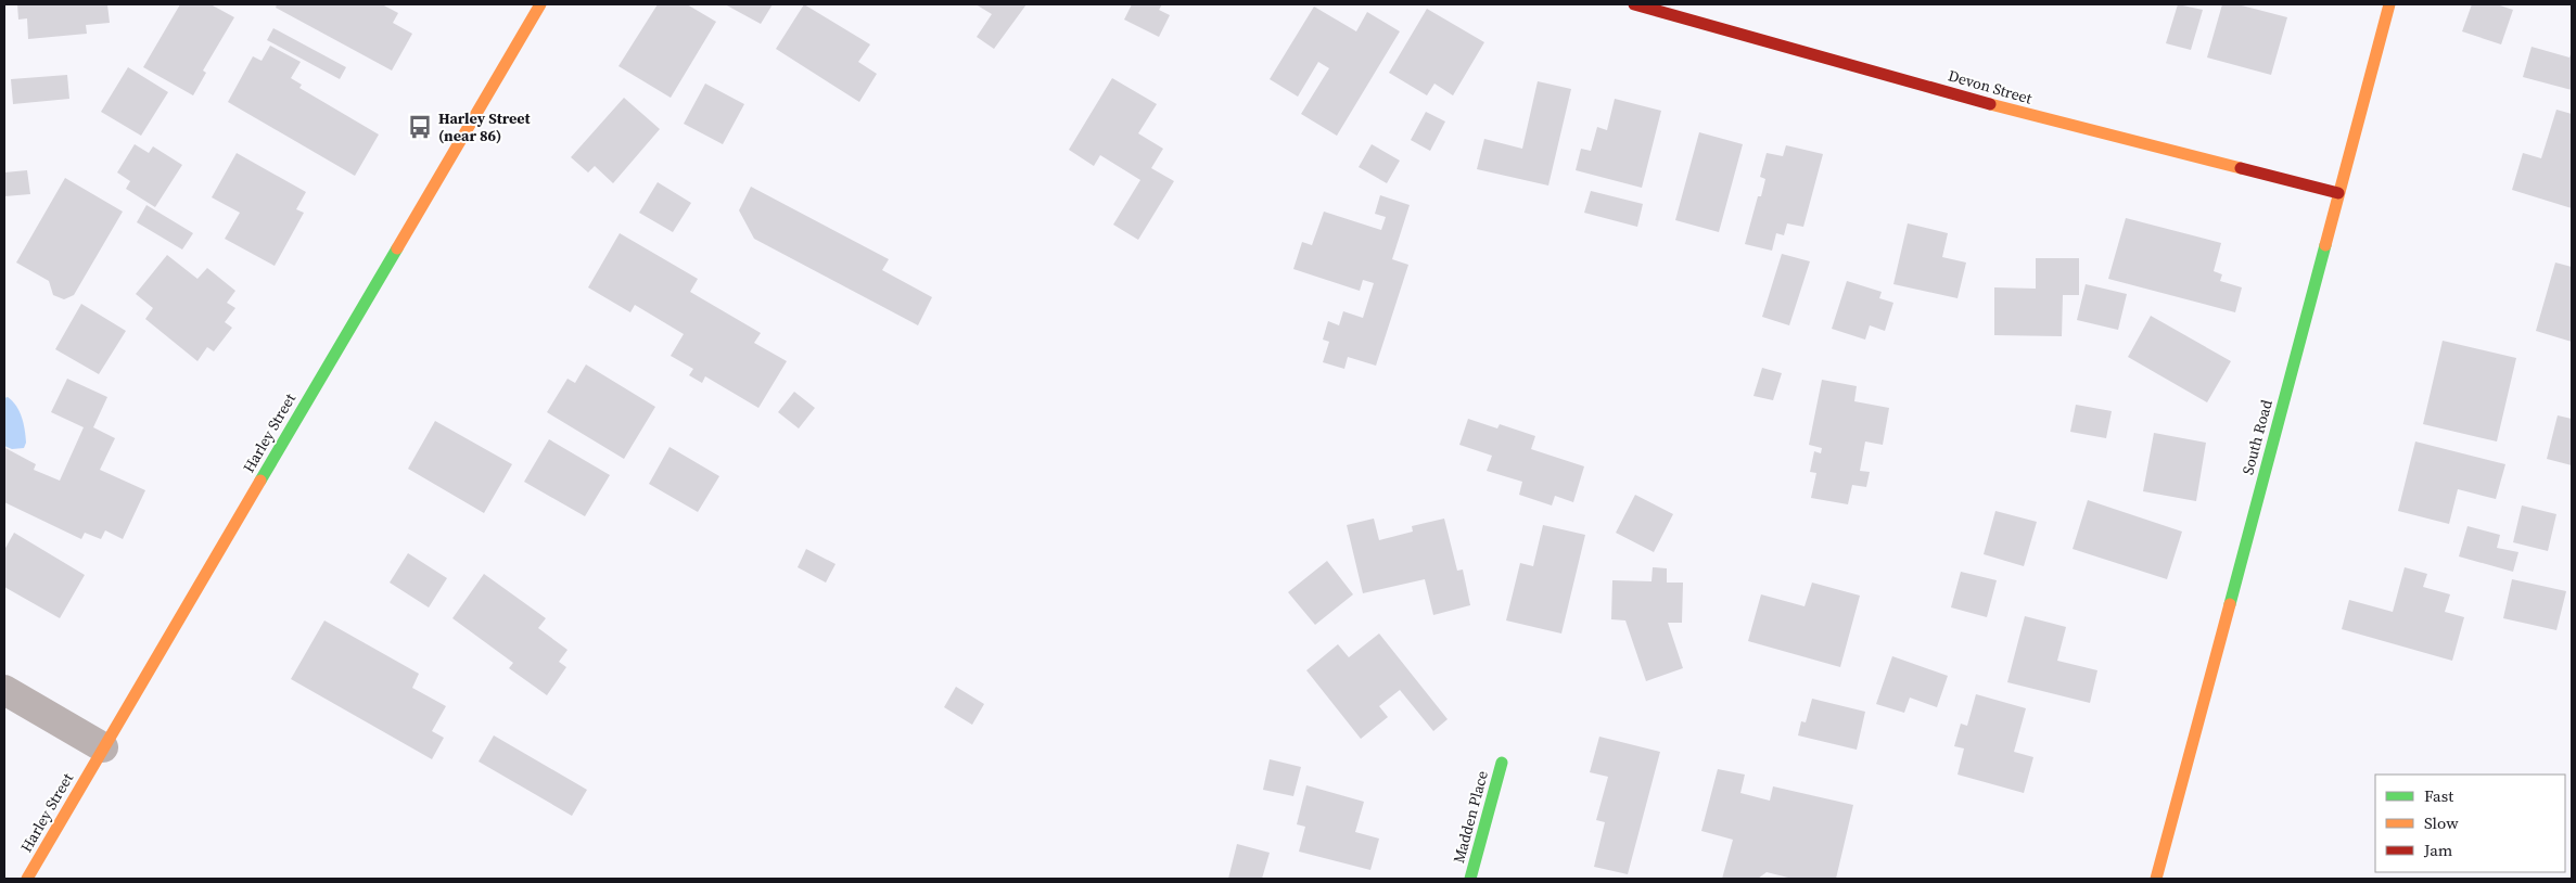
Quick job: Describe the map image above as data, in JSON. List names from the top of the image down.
{
  "streets": {
    "street": [
      "Devon Street",
      "Harley Street",
      "South Road",
      "Madden Place"
    ]
  },
  "crossings": [
    ["Devon Street", "South Road"]
  ],
  "places": {
    "bus stop": ["Harley Street (near 86)"]
  },
  "legend": ["Fast", "Slow", "Jam"]
}
